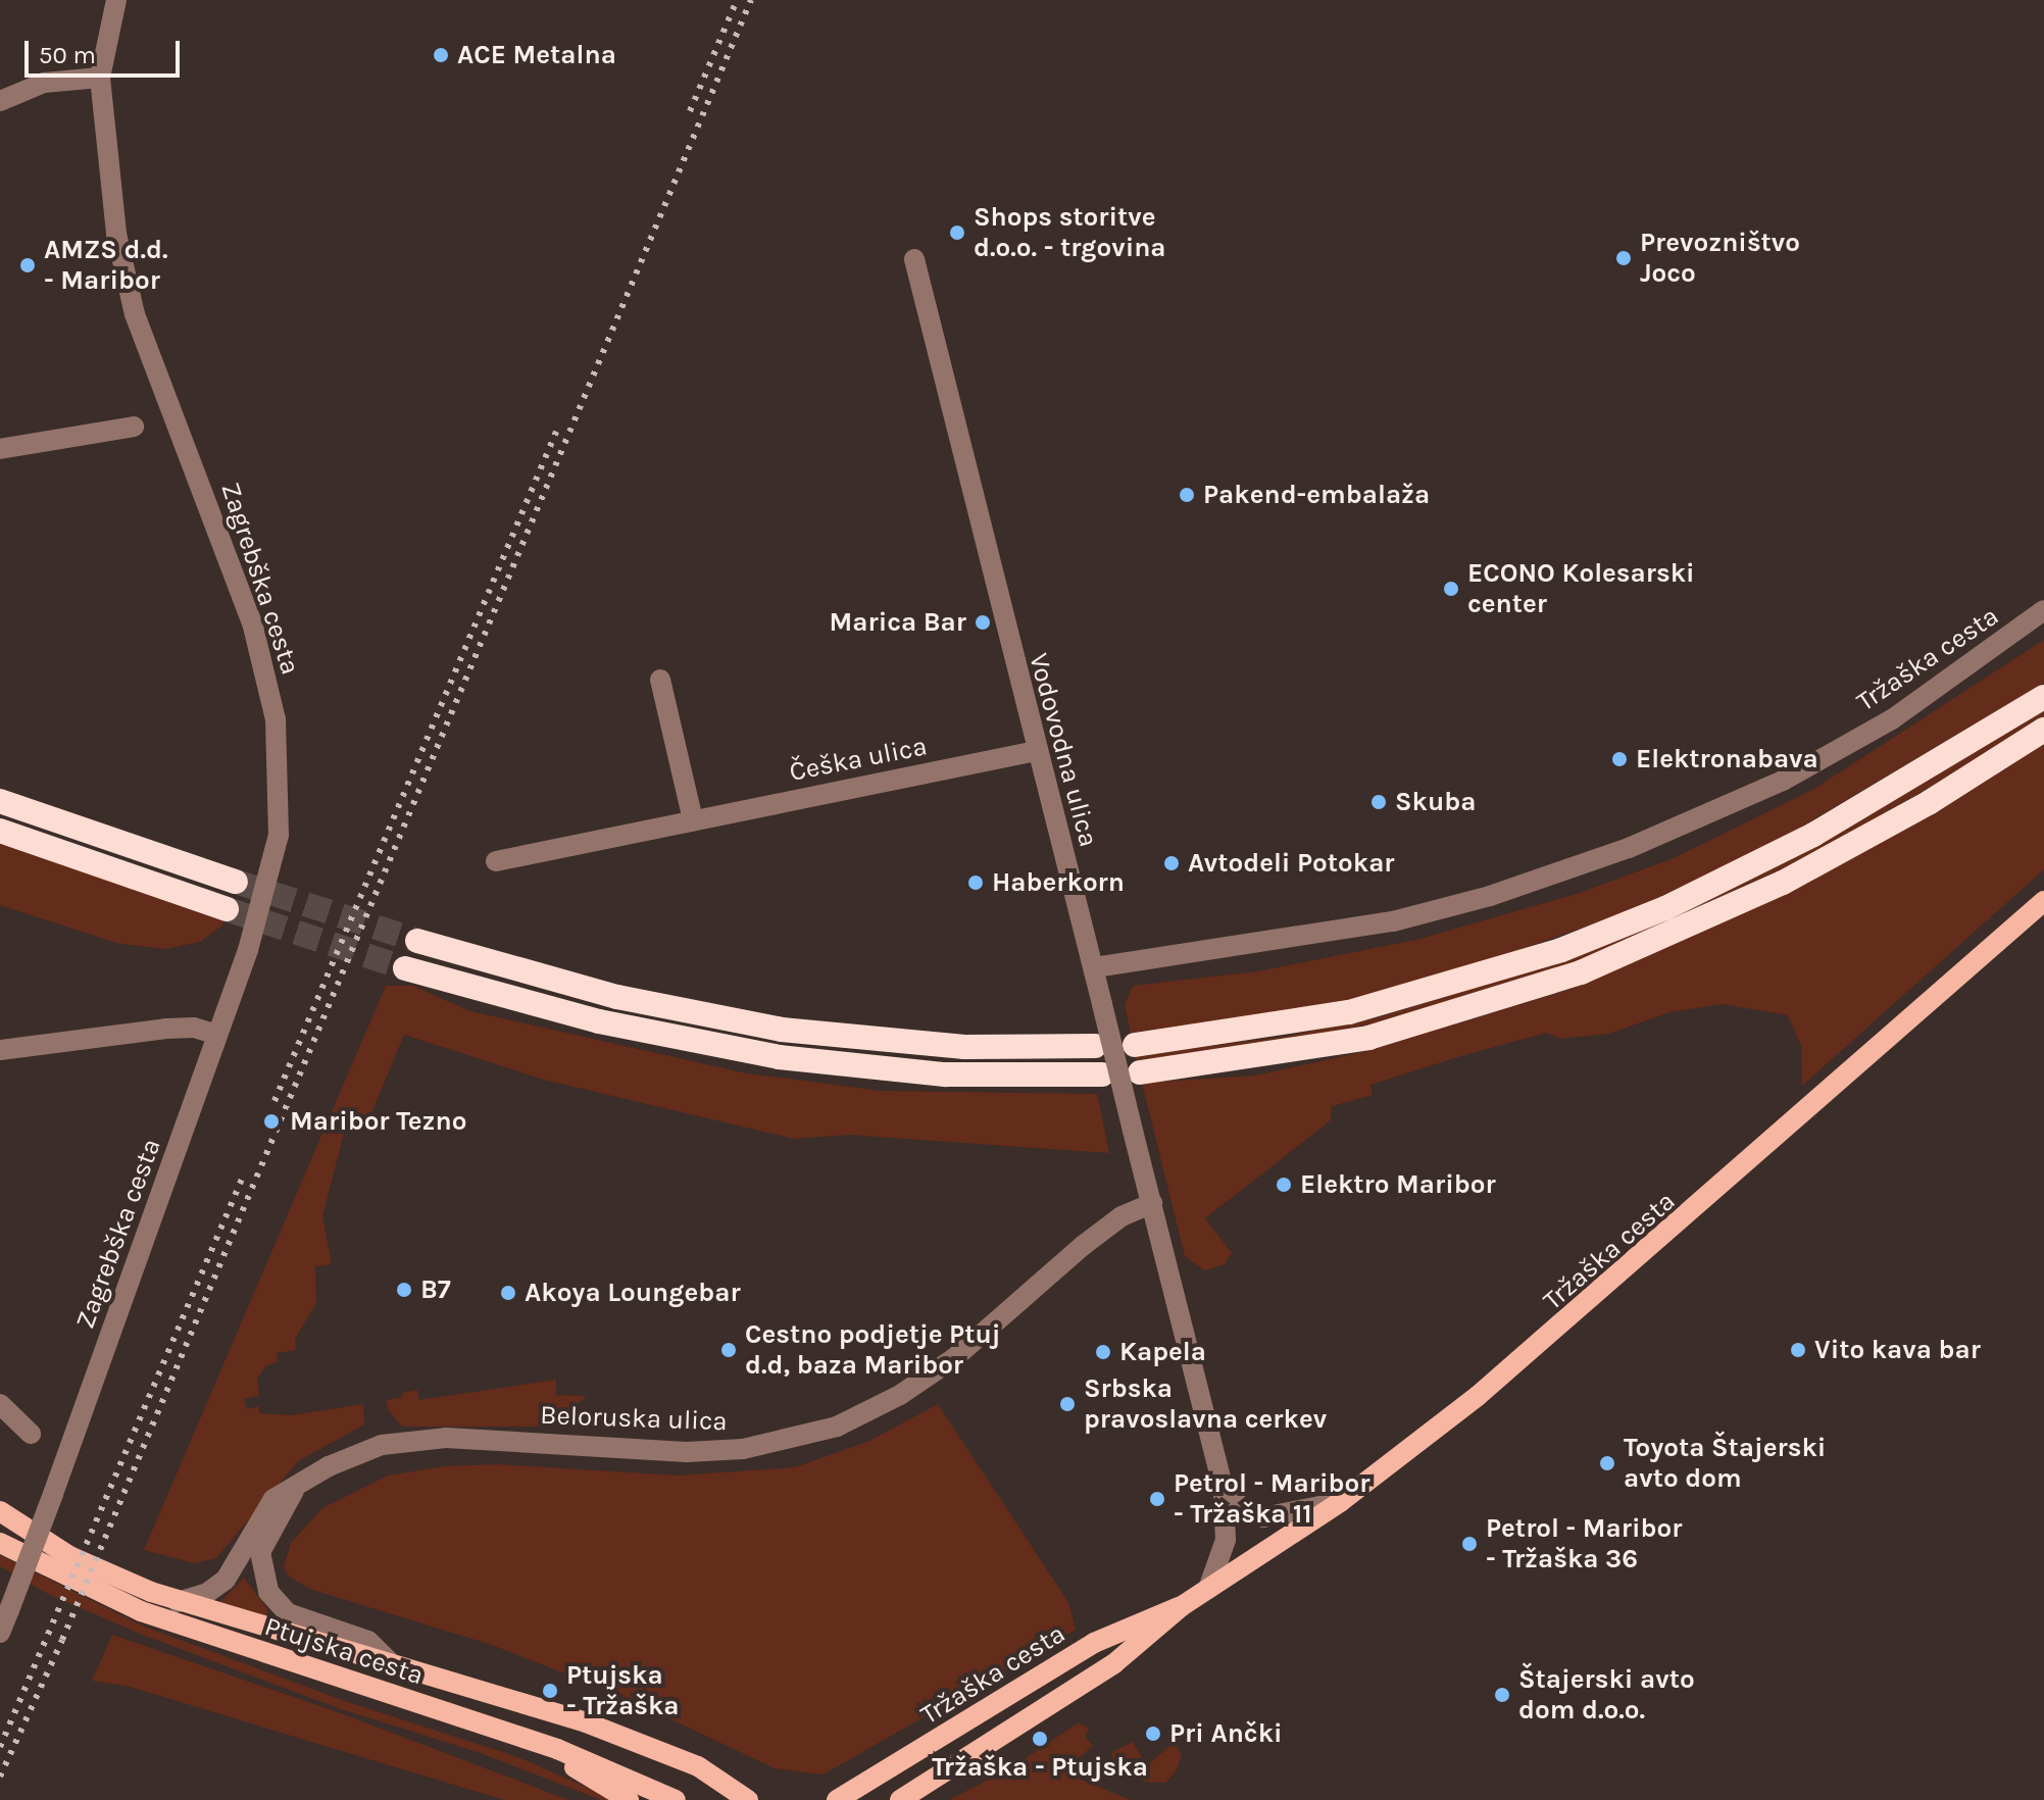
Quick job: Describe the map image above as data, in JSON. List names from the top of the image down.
{
  "streets": {
    "main road": ["Tržaška cesta", "Ptujska cesta"],
    "street": [
      "Zagrebška cesta",
      "Vodovodna ulica",
      "Češka ulica",
      "Beloruska ulica"
    ]
  },
  "crossings": [
    ["Tržaška cesta", "Vodovodna ulica"],
    ["Vodovodna ulica", "Češka ulica"],
    ["Vodovodna ulica", "Beloruska ulica"],
    ["Beloruska ulica", "Ptujska cesta"]
  ],
  "places": [
    "ACE Metalna",
    "Shops storitve d.o.o. - trgovina",
    "Prevozništvo Joco",
    "AMZS d.d. - Maribor",
    "Pakend-embalaža",
    "ECONO Kolesarski center",
    "Marica Bar",
    "Elektronabava",
    "Skuba",
    "Avtodeli Potokar",
    "Haberkorn",
    "Maribor Tezno",
    "Elektro Maribor",
    "B7",
    "Akoya Loungebar",
    "Cestno podjetje Ptuj d.d, baza Maribor",
    "Vito kava bar",
    "Kapela",
    "Srbska pravoslavna cerkev",
    "Toyota Štajerski avto dom",
    "Petrol - Maribor - Tržaška 11",
    "Petrol - Maribor - Tržaška 36",
    "Ptujska - Tržaška",
    "Štajerski avto dom d.o.o.",
    "Pri Ančki",
    "Tržaška - Ptujska"
  ],
  "scale_bar": "50 m"
}
